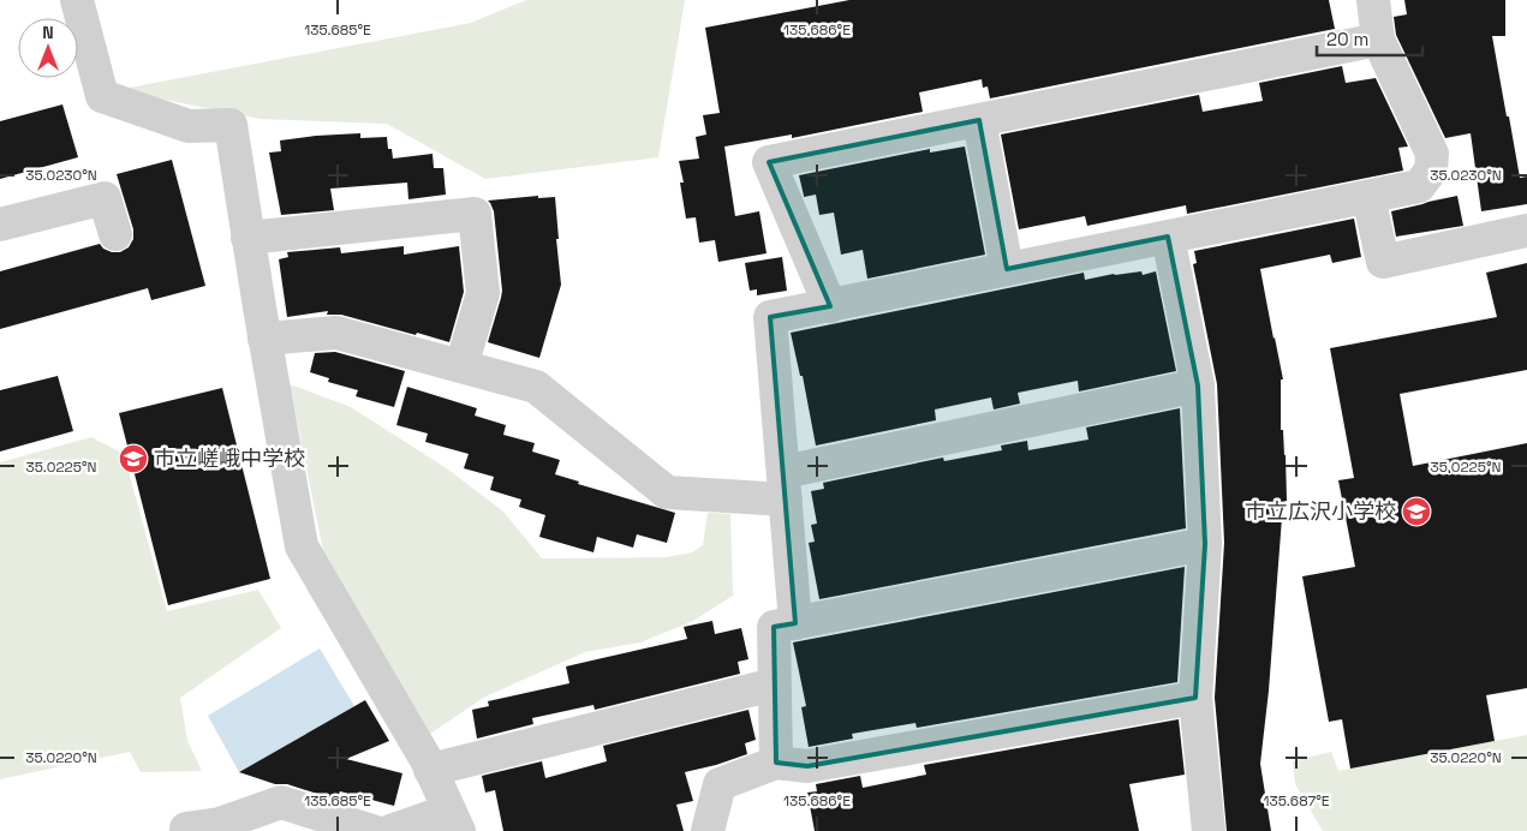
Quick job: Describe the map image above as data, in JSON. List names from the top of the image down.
{
  "places": {
    "school or university": ["市立嵯峨中学校", "市立広沢小学校"]
  },
  "scale_bar": "20 m",
  "north": "top",
  "coordinates": [
    "135.685°E",
    "135.686°E",
    "35.0230°N",
    "35.0225°N",
    "35.0220°N",
    "135.687°E"
  ]
}
